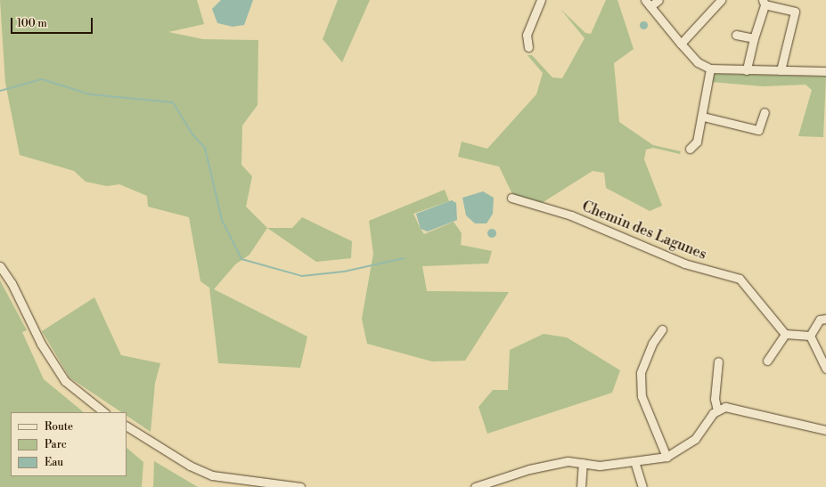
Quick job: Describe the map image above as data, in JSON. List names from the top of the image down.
{
  "streets": {
    "street": ["Chemin des Lagunes"]
  },
  "legend": ["Route", "Parc", "Eau"],
  "scale_bar": "100 m"
}
